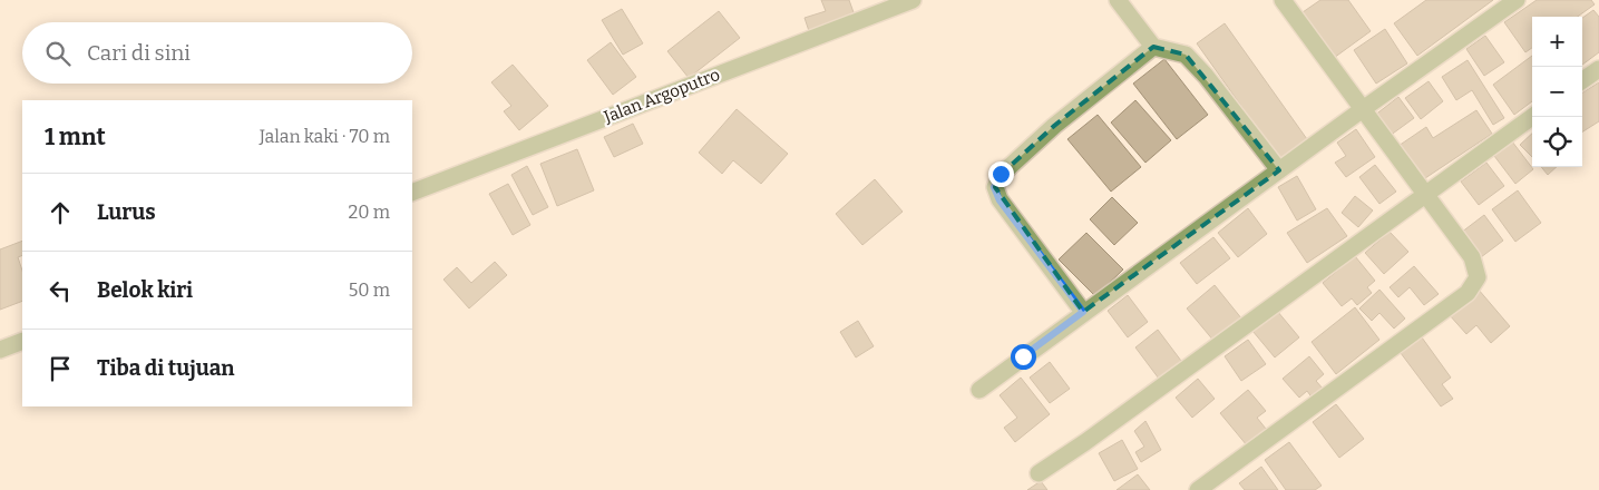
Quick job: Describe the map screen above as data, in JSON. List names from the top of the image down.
{
  "streets": {
    "street": ["Jalan Argoputro"]
  },
  "page": {
    "map_buttons": ["+", "−"],
    "search": "Cari di sini",
    "heading": ["1 mnt", "Jalan kaki · 70 m"],
    "list": [
      ["Lurus", "20 m"],
      ["Belok kiri", "50 m"],
      "Tiba di tujuan"
    ]
  }
}
